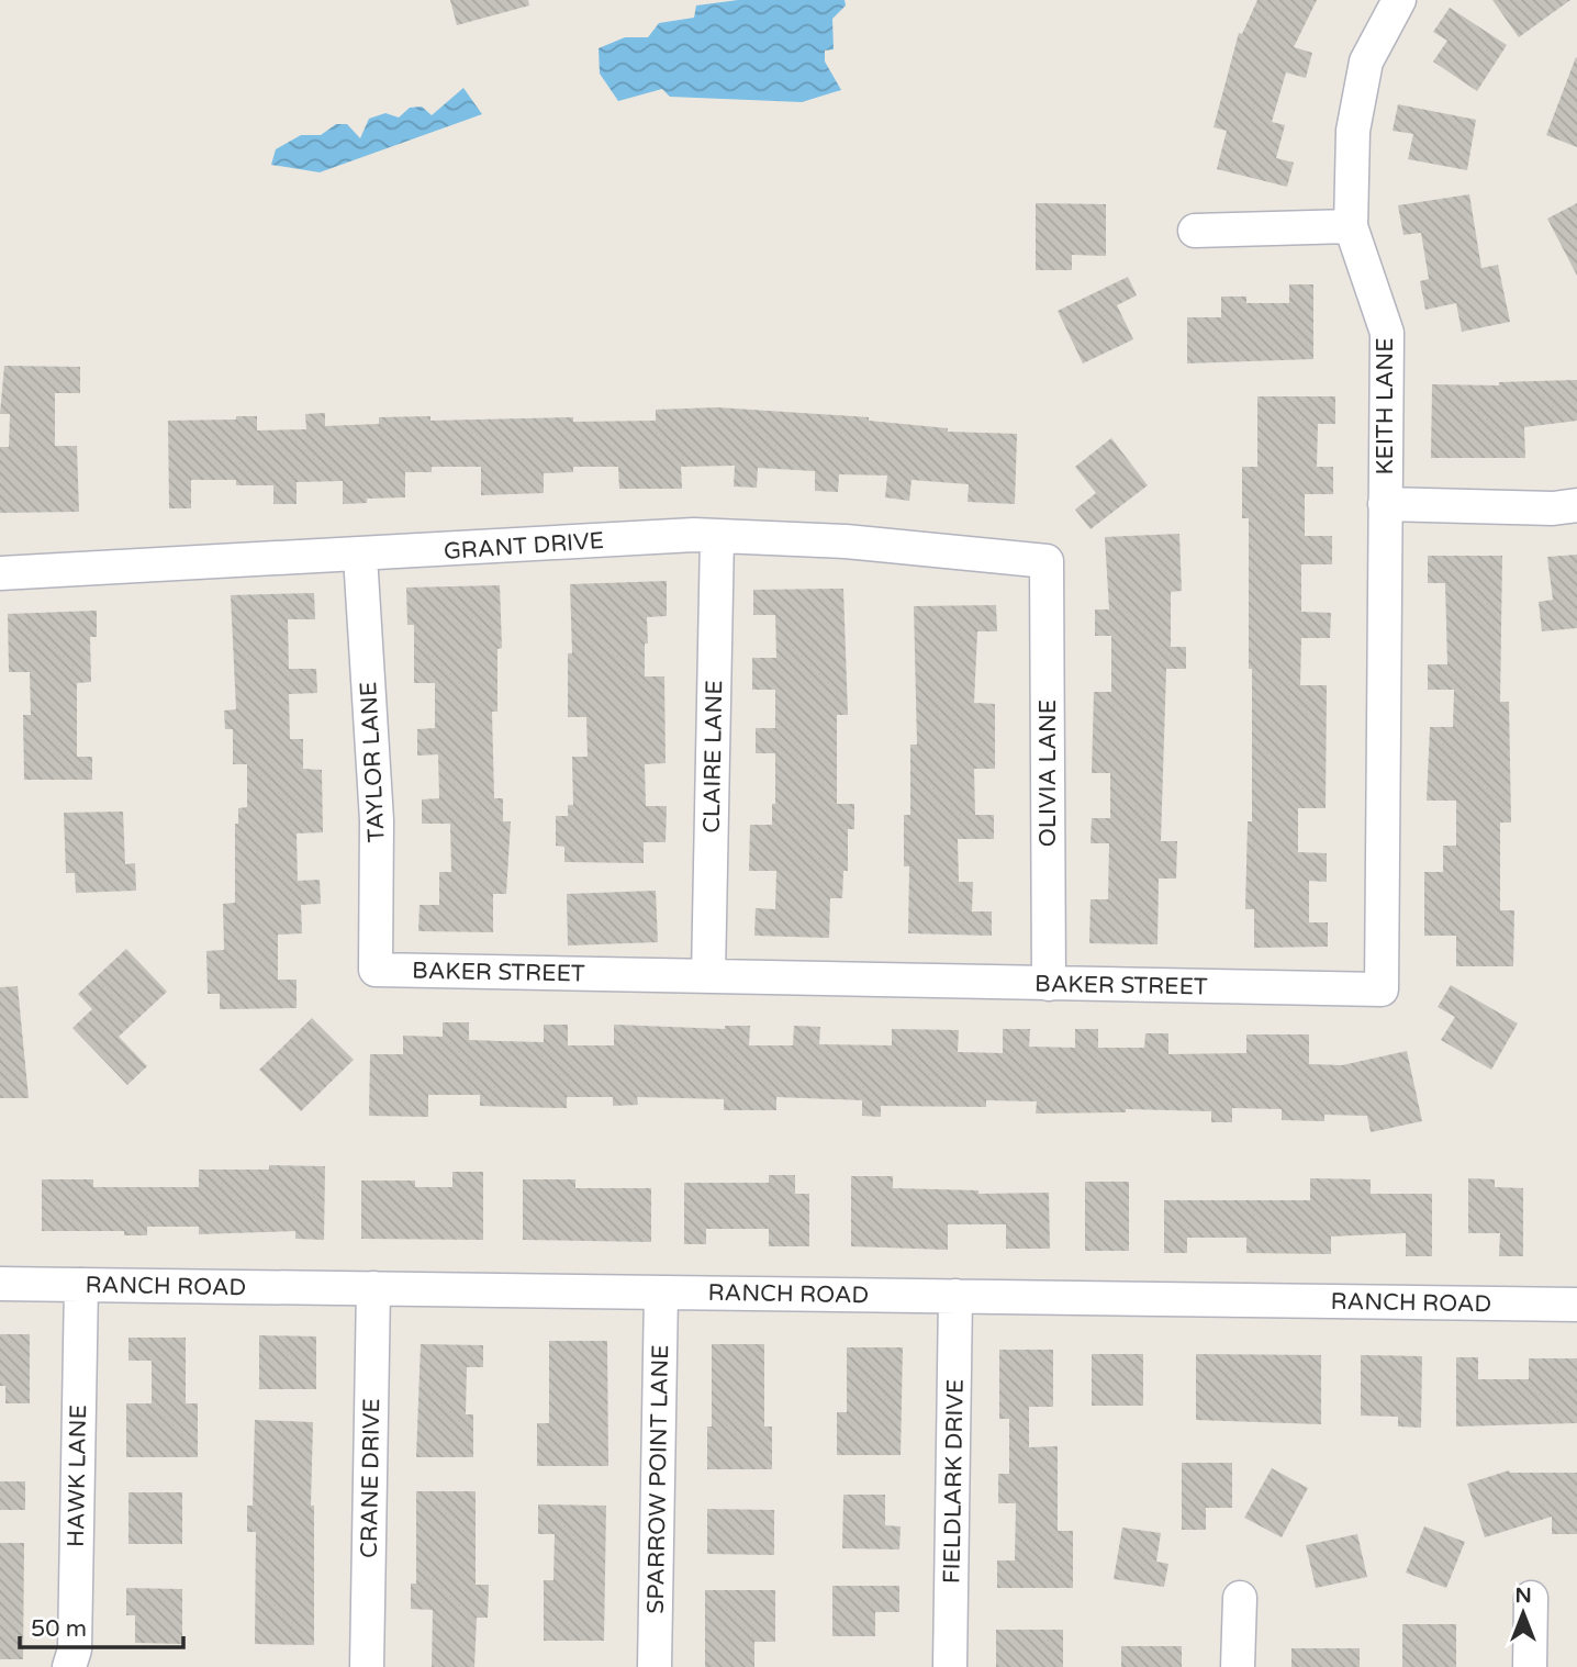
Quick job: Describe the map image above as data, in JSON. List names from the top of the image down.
{
  "streets": {
    "street": [
      "KEITH LANE",
      "GRANT DRIVE",
      "CLAIRE LANE",
      "TAYLOR LANE",
      "OLIVIA LANE",
      "BAKER STREET",
      "RANCH ROAD",
      "HAWK LANE",
      "CRANE DRIVE",
      "SPARROW POINT LANE",
      "FIELDLARK DRIVE"
    ]
  },
  "crossings": [
    ["KEITH LANE", "BAKER STREET"],
    ["GRANT DRIVE", "CLAIRE LANE"],
    ["GRANT DRIVE", "TAYLOR LANE"],
    ["GRANT DRIVE", "OLIVIA LANE"],
    ["CLAIRE LANE", "BAKER STREET"],
    ["TAYLOR LANE", "BAKER STREET"],
    ["OLIVIA LANE", "BAKER STREET"],
    ["RANCH ROAD", "HAWK LANE"],
    ["RANCH ROAD", "CRANE DRIVE"],
    ["RANCH ROAD", "SPARROW POINT LANE"],
    ["RANCH ROAD", "FIELDLARK DRIVE"]
  ],
  "scale_bar": "50 m",
  "north": "top"
}
